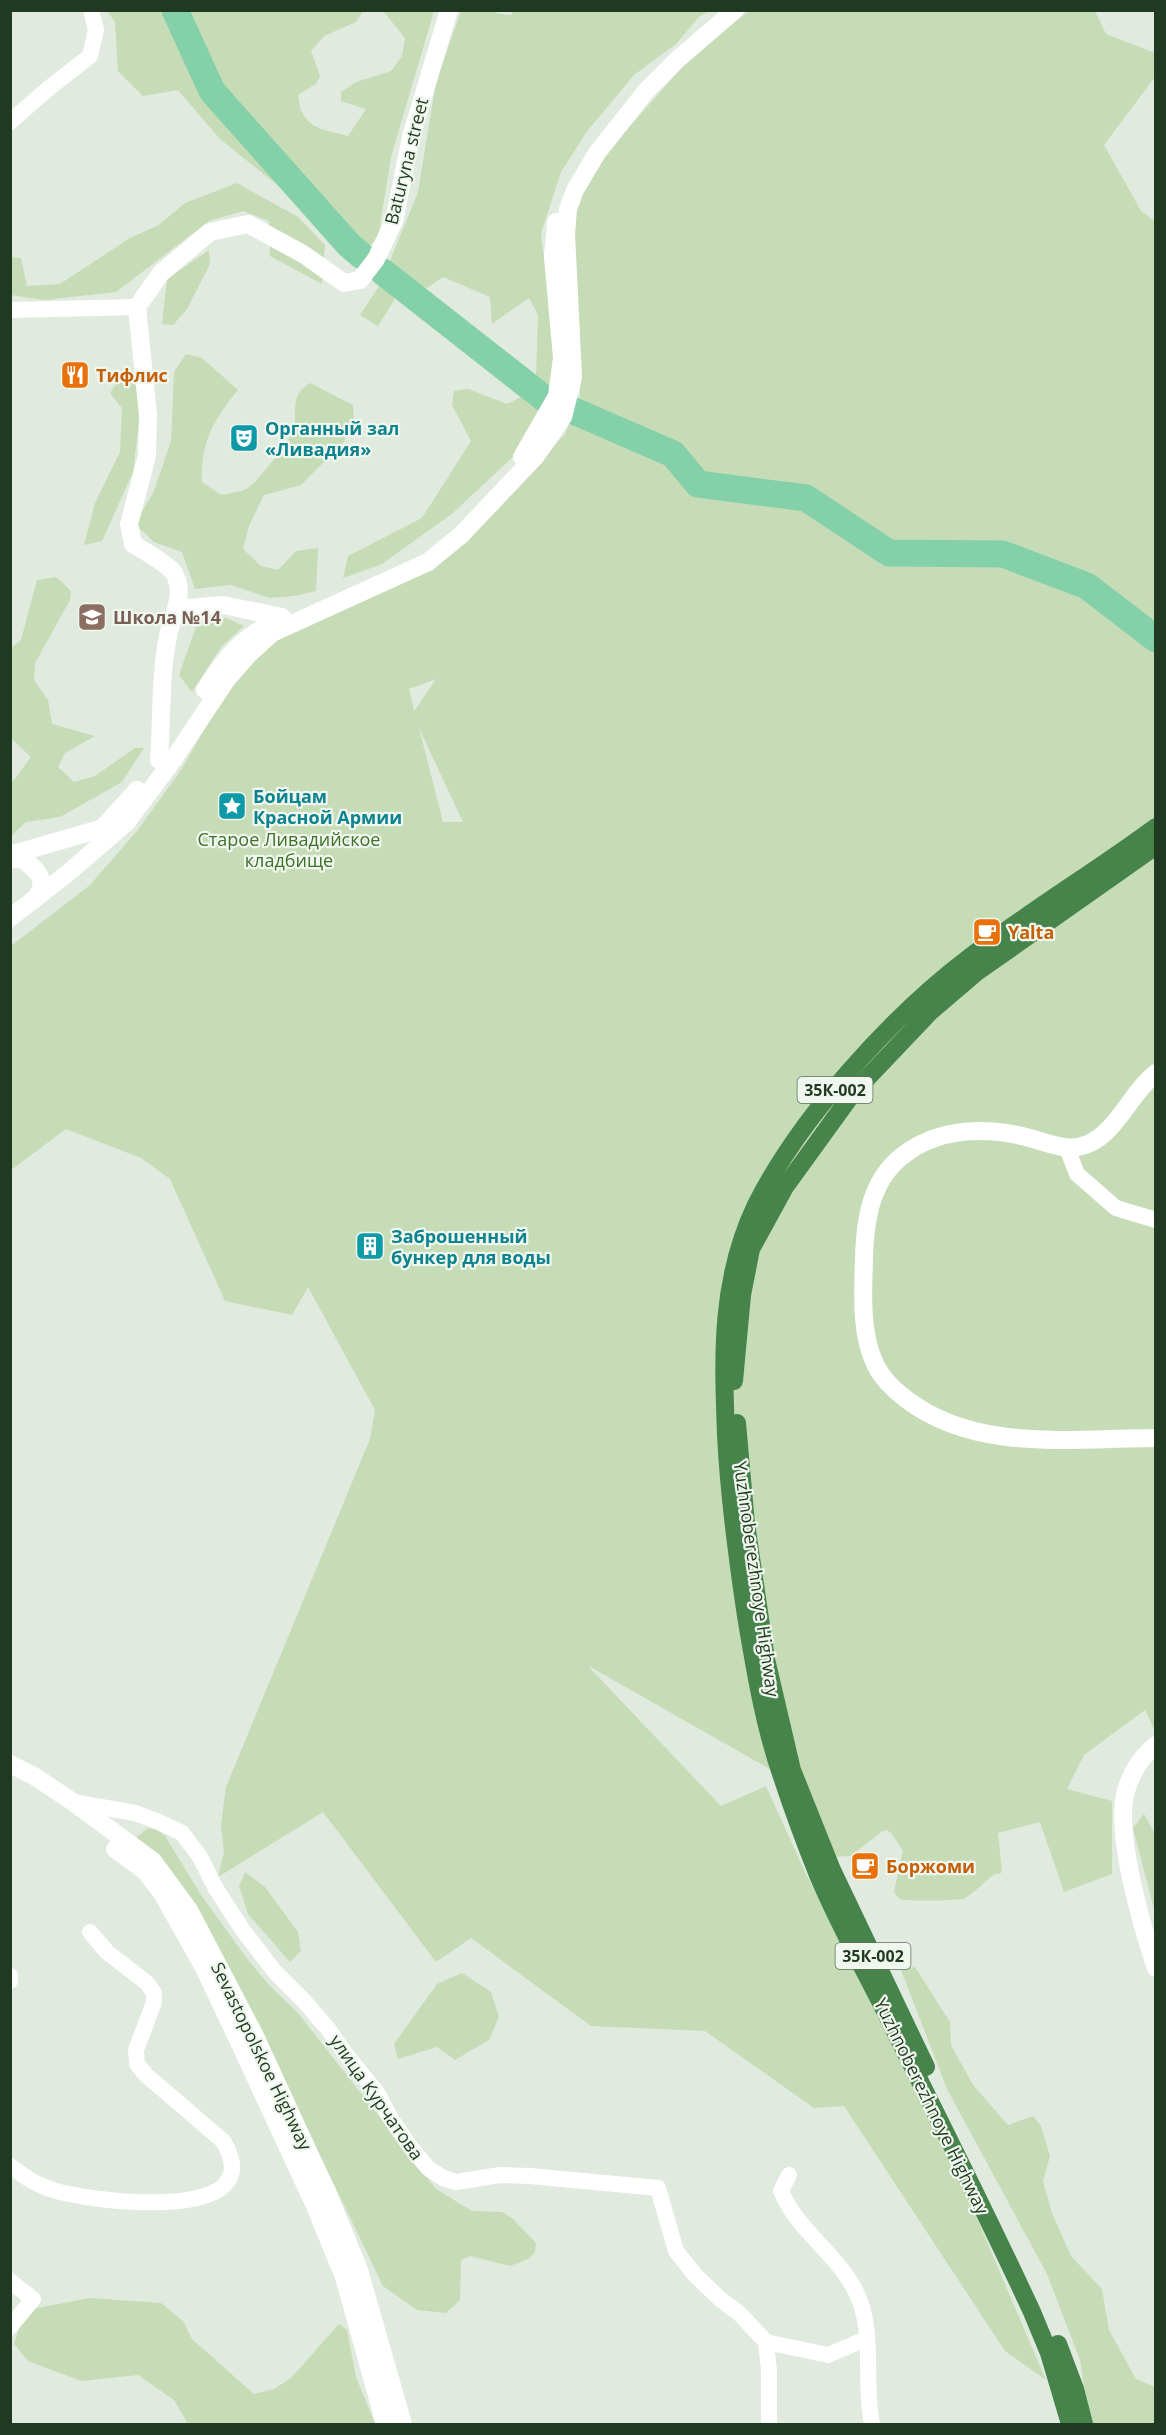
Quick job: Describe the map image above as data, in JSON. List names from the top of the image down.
{
  "streets": {
    "highway": ["35К-002", "Yuzhnoberezhnoye Highway"],
    "main road": ["Baturyna street", "Sevastopolskoe Highway"],
    "street": ["улица Курчатова"]
  },
  "crossings": [
    ["Sevastopolskoe Highway", "улица Курчатова"]
  ],
  "parks": ["Старое Ливадийское кладбище"],
  "places": {
    "restaurant": ["Тифлис"],
    "theatre": ["Органный зал «Ливадия»"],
    "school or university": ["Школа №14"],
    "place": ["Бойцам Красной Армии"],
    "cafe": ["Yalta", "Боржоми"],
    "building": ["Заброшенный бункер для воды"]
  }
}
